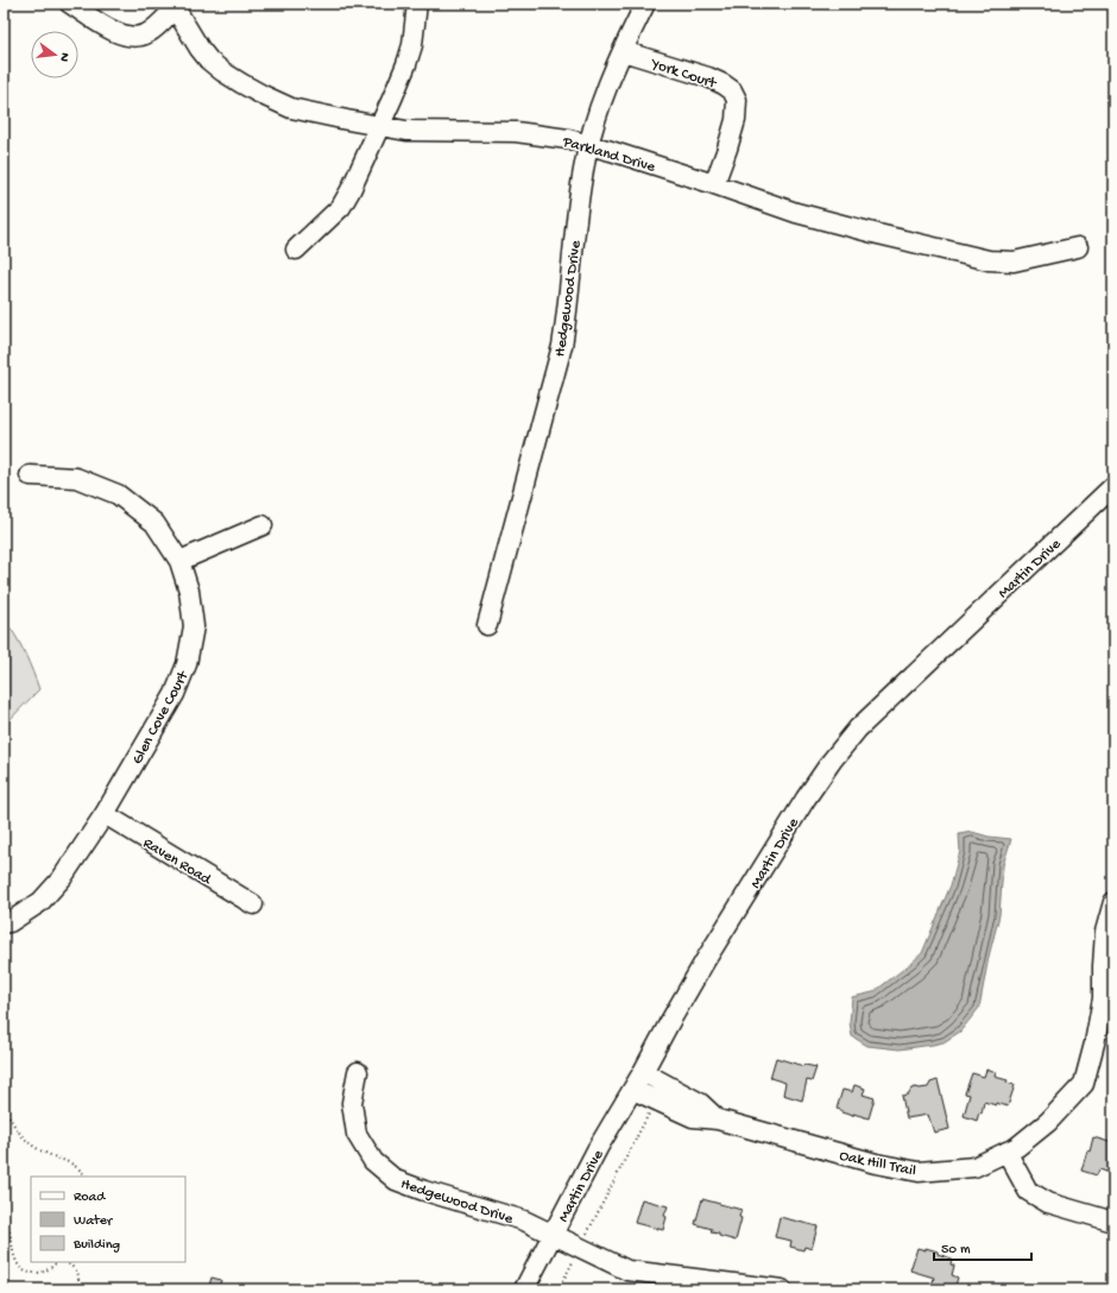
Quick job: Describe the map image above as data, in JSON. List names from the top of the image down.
{
  "streets": {
    "street": [
      "York Court",
      "Parkland Drive",
      "Hedgewood Drive",
      "Martin Drive",
      "Glen Cove Court",
      "Raven Road",
      "Oak Hill Trail"
    ]
  },
  "crossings": [
    ["York Court", "Parkland Drive"],
    ["York Court", "Hedgewood Drive"],
    ["Parkland Drive", "Hedgewood Drive"],
    ["Hedgewood Drive", "Martin Drive"],
    ["Martin Drive", "Oak Hill Trail"],
    ["Glen Cove Court", "Raven Road"]
  ],
  "legend": ["Road", "Water", "Building"],
  "scale_bar": "50 m",
  "north": "right"
}
